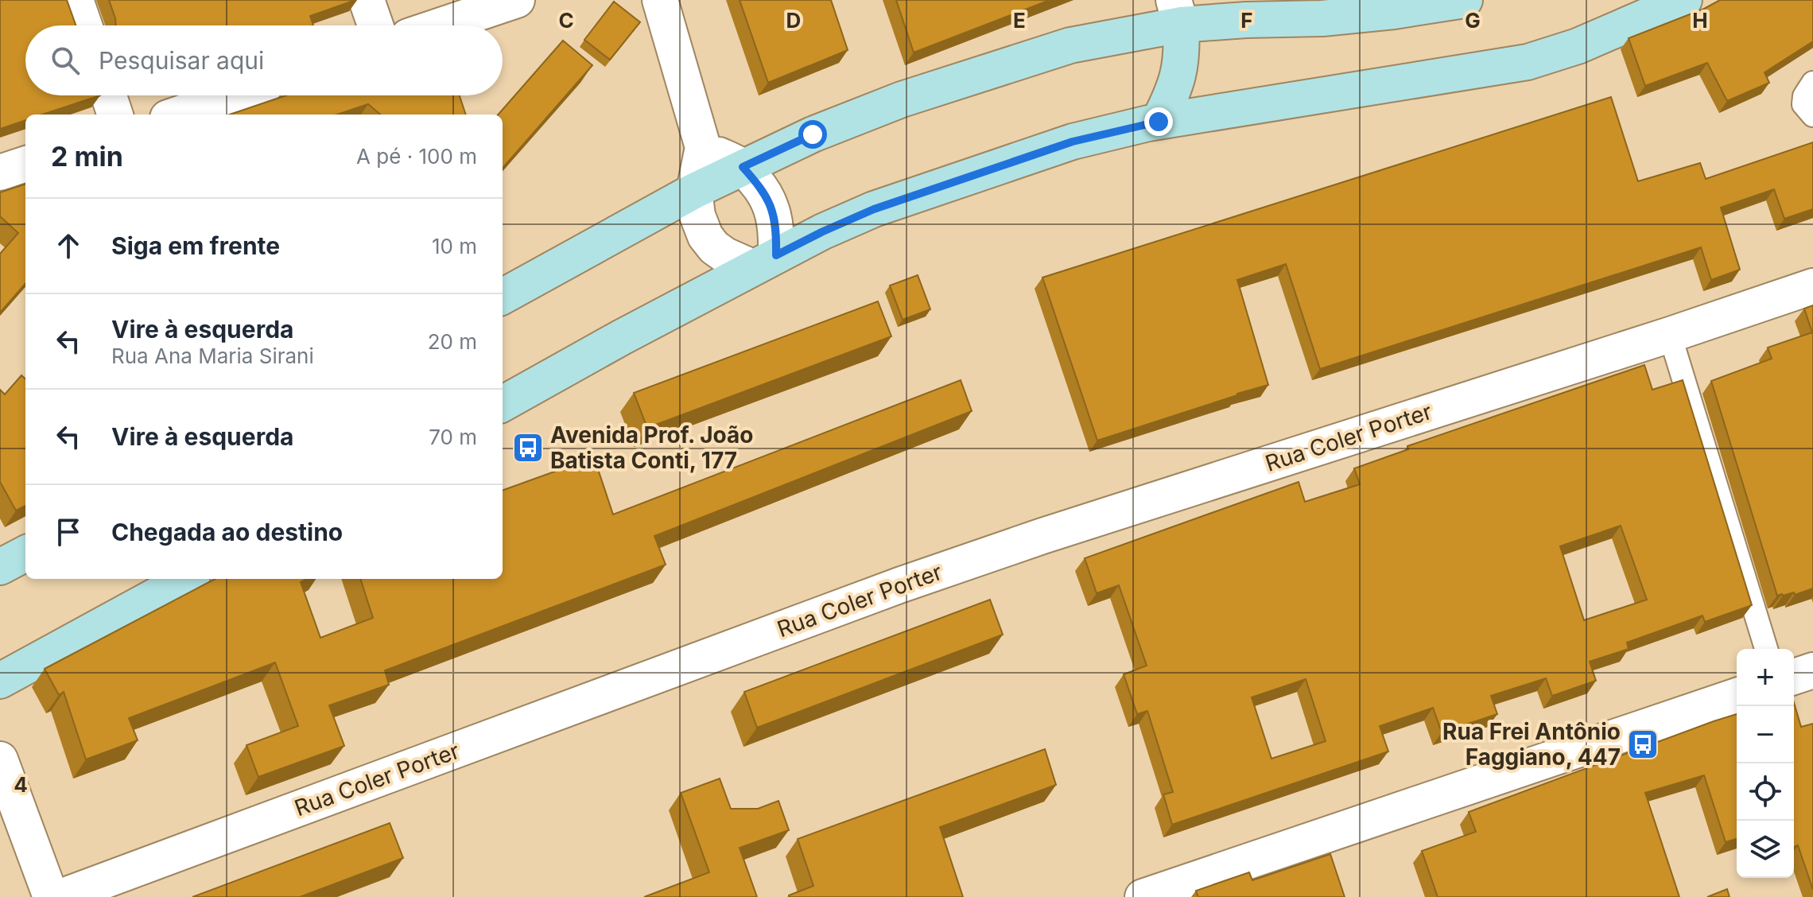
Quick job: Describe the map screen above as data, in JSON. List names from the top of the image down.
{
  "streets": {
    "street": ["Rua Coler Porter"]
  },
  "places": {
    "bus stop": ["Avenida Prof. João Batista Conti, 177", "Rua Frei Antônio Faggiano, 447"]
  },
  "page": {
    "search": "Pesquisar aqui",
    "heading": ["2 min", "A pé · 100 m"],
    "list": [
      ["Siga em frente", "10 m"],
      ["Vire à esquerda", "Rua Ana Maria Sirani", "20 m"],
      ["Vire à esquerda", "70 m"],
      "Chegada ao destino"
    ],
    "map_buttons": ["+", "−"]
  },
  "grid": {
    "columns": [
      "C",
      "D",
      "E",
      "F",
      "G",
      "H"
    ],
    "rows": ["4"]
  }
}
